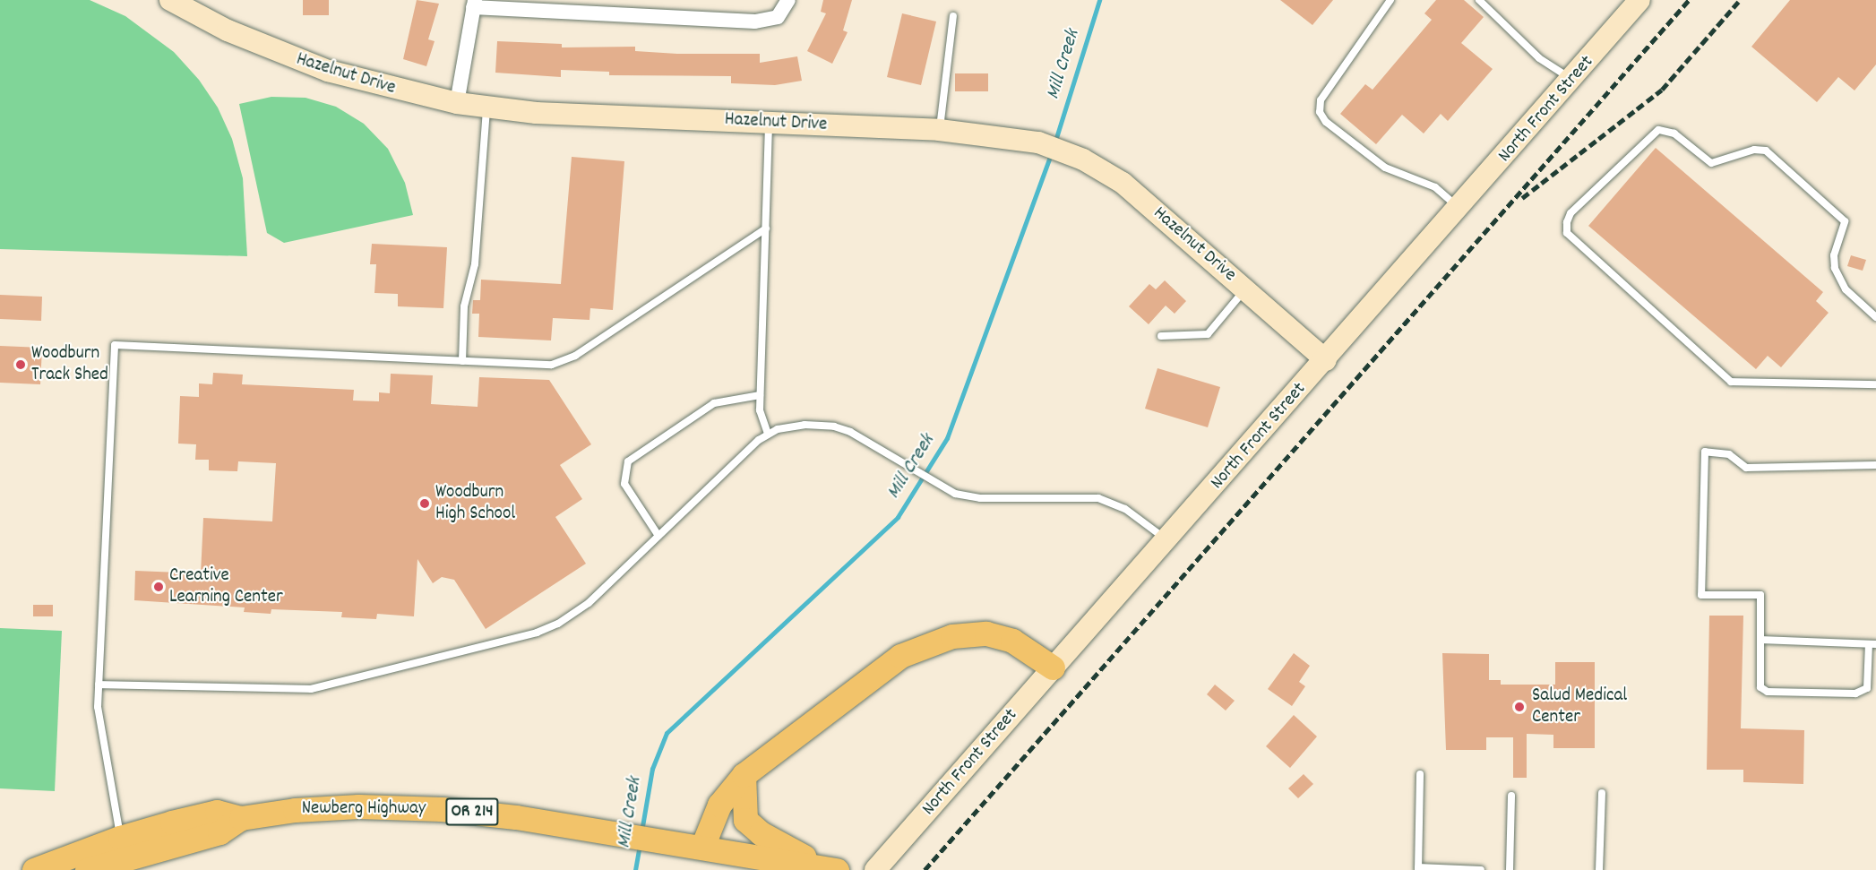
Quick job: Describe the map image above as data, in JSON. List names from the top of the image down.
{
  "streets": {
    "main road": ["Newberg Highway", "OR 214"],
    "street": ["Hazelnut Drive", "North Front Street"]
  },
  "crossings": [
    ["Hazelnut Drive", "North Front Street"]
  ],
  "water": ["Mill Creek"],
  "places": [
    "Woodburn Track Shed",
    "Woodburn High School",
    "Creative Learning Center",
    "Salud Medical Center"
  ]
}
